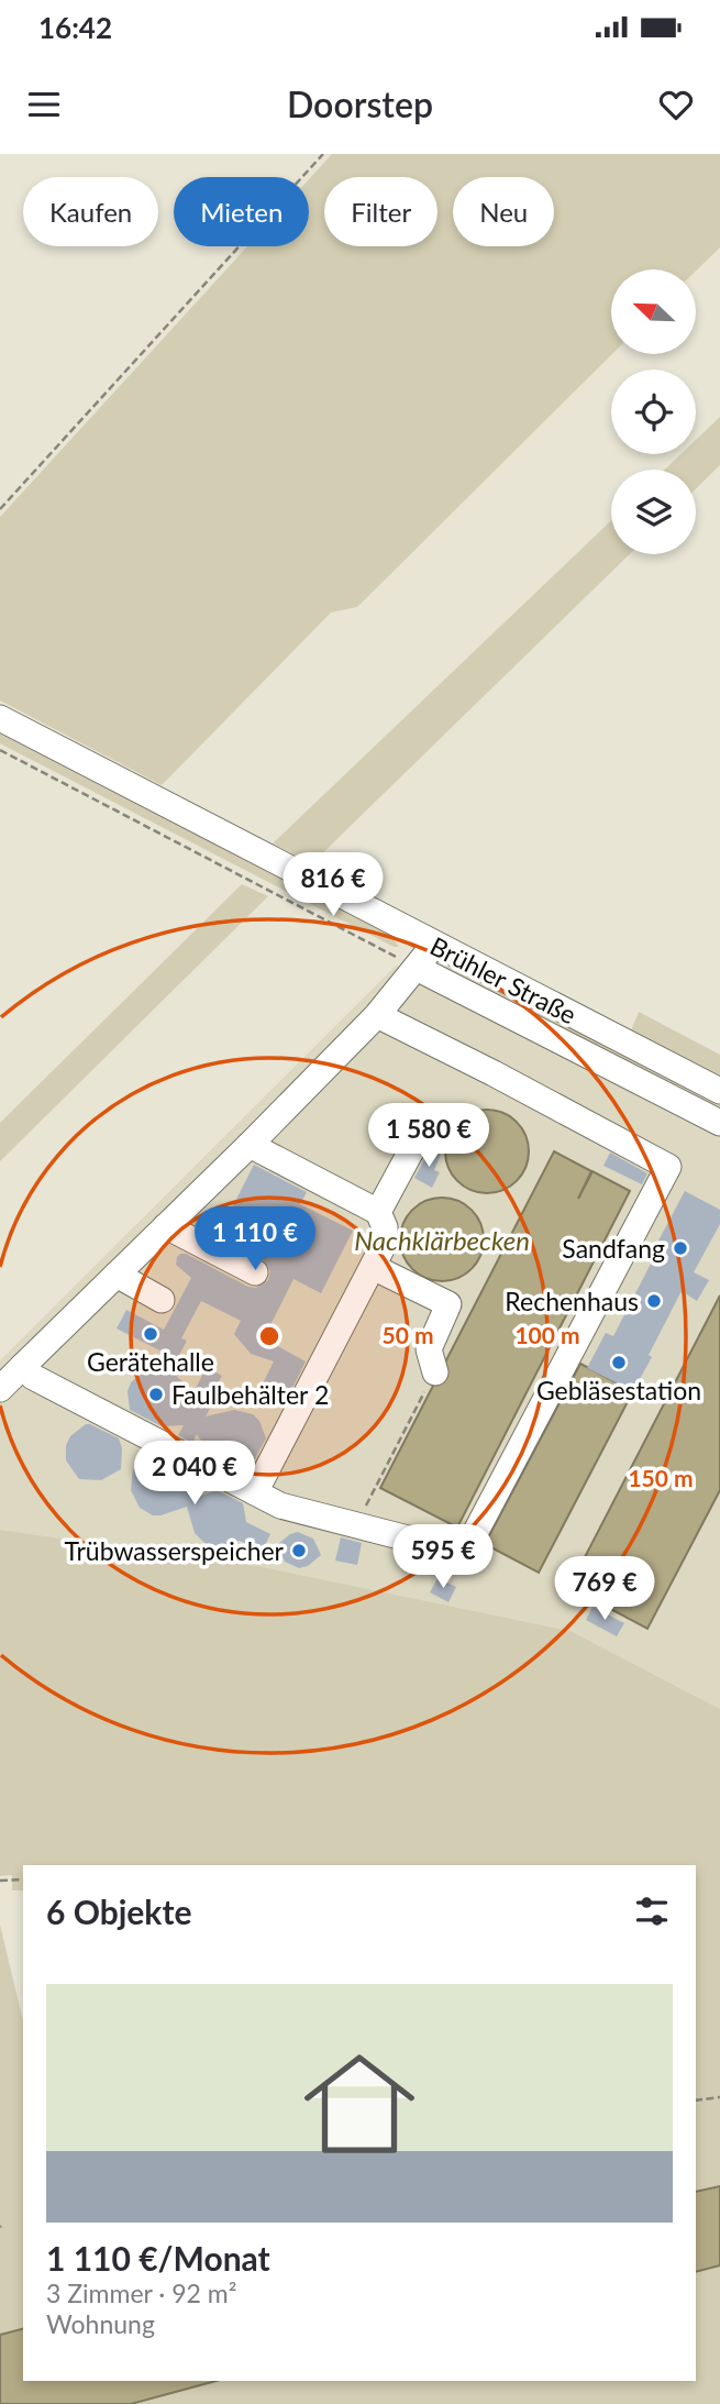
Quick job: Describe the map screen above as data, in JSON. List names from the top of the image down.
{
  "streets": {
    "street": ["Brühler Straße"]
  },
  "water": ["Nachklärbecken"],
  "places": [
    "Sandfang",
    "Rechenhaus",
    "Gerätehalle",
    "Gebläsestation",
    "Faulbehälter 2",
    "Trübwasserspeicher"
  ],
  "north": "top left",
  "page": {
    "status": "16:42",
    "header": "Doorstep",
    "chip": [
      "Kaufen",
      "Mieten",
      "Filter",
      "Neu"
    ],
    "price": [
      "816 €",
      "1 580 €",
      "1 110 €",
      "2 040 €",
      "595 €",
      "769 €"
    ],
    "heading": "6 Objekte",
    "list": [
      {
        "name": "1 110 €/Monat",
        "note": "3 Zimmer · 92 m² · Wohnung"
      }
    ]
  },
  "rings": ["50 m", "100 m", "150 m"]
}
